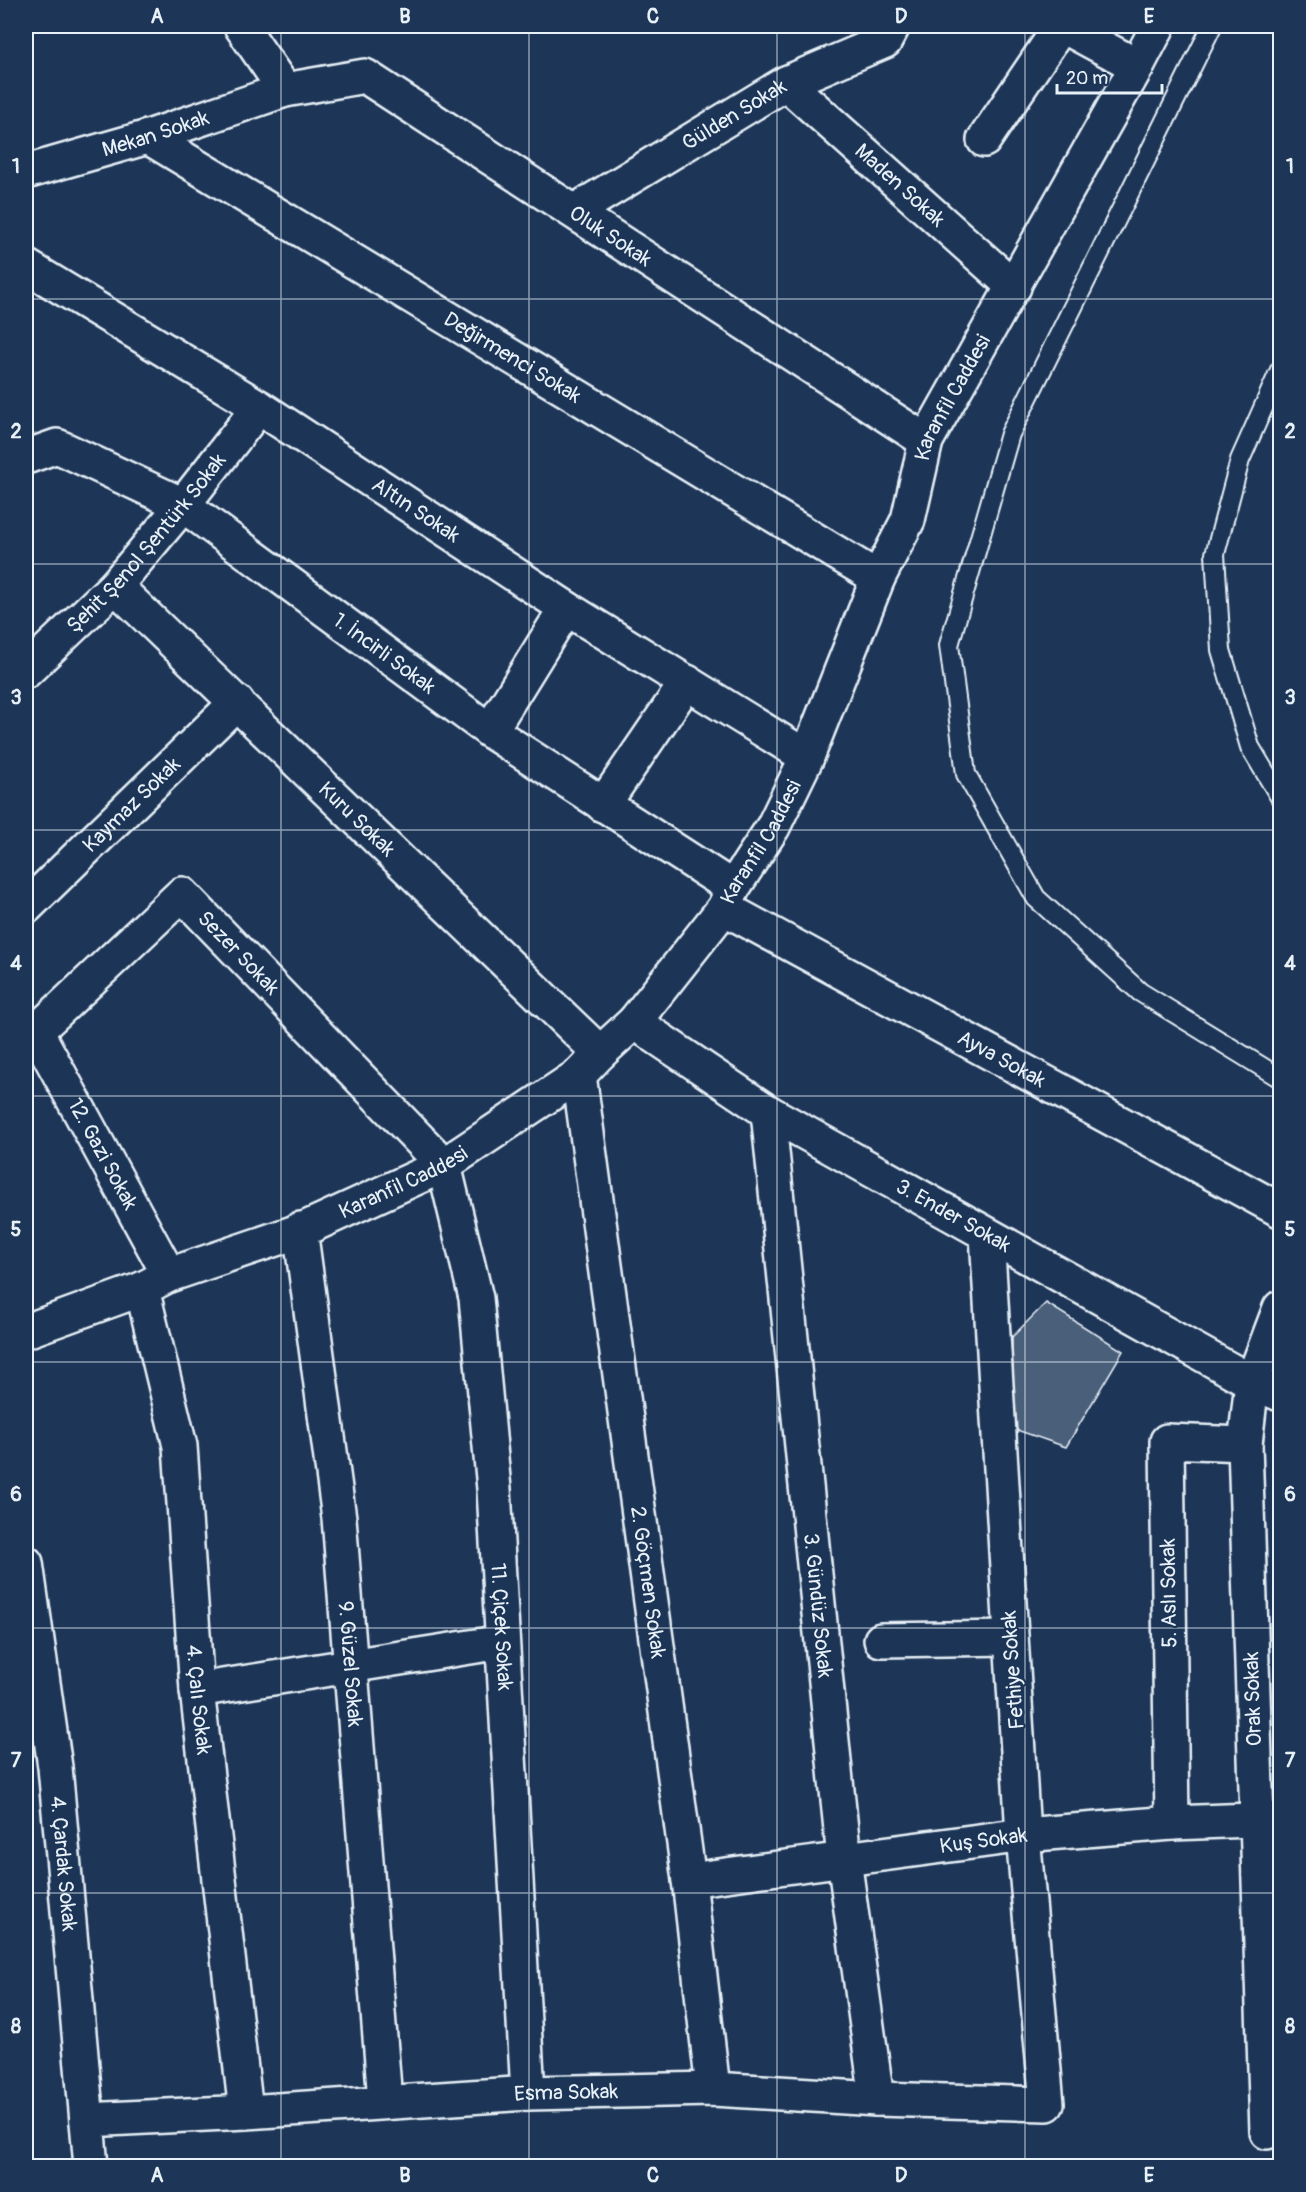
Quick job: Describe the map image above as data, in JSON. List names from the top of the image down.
{
  "streets": {
    "street": [
      "Gülden Sokak",
      "Mekan Sokak",
      "Maden Sokak",
      "Oluk Sokak",
      "Değirmenci Sokak",
      "Karanfil Caddesi",
      "Altın Sokak",
      "Şehit Şenol Şentürk Sokak",
      "1. İncirli Sokak",
      "Kaymaz Sokak",
      "Kuru Sokak",
      "Sezer Sokak",
      "Ayva Sokak",
      "12. Gazi Sokak",
      "3. Ender Sokak",
      "2. Göçmen Sokak",
      "5. Aslı Sokak",
      "3. Gündüz Sokak",
      "11. Çiçek Sokak",
      "9. Güzel Sokak",
      "Fethiye Sokak",
      "4. Çalı Sokak",
      "Orak Sokak",
      "Kuş Sokak",
      "4. Çardak Sokak",
      "Esma Sokak"
    ]
  },
  "crossings": [
    ["Gülden Sokak", "Maden Sokak"],
    ["Gülden Sokak", "Oluk Sokak"],
    ["Mekan Sokak", "Oluk Sokak"],
    ["Mekan Sokak", "Değirmenci Sokak"],
    ["Maden Sokak", "Karanfil Caddesi"],
    ["Oluk Sokak", "Karanfil Caddesi"],
    ["Değirmenci Sokak", "Karanfil Caddesi"],
    ["Karanfil Caddesi", "Altın Sokak"],
    ["Karanfil Caddesi", "1. İncirli Sokak"],
    ["Karanfil Caddesi", "Kuru Sokak"],
    ["Karanfil Caddesi", "Sezer Sokak"],
    ["Karanfil Caddesi", "Ayva Sokak"],
    ["Karanfil Caddesi", "12. Gazi Sokak"],
    ["Karanfil Caddesi", "3. Ender Sokak"],
    ["Karanfil Caddesi", "2. Göçmen Sokak"],
    ["Karanfil Caddesi", "11. Çiçek Sokak"],
    ["Karanfil Caddesi", "9. Güzel Sokak"],
    ["Karanfil Caddesi", "4. Çalı Sokak"],
    ["Altın Sokak", "Şehit Şenol Şentürk Sokak"],
    ["Şehit Şenol Şentürk Sokak", "1. İncirli Sokak"],
    ["Şehit Şenol Şentürk Sokak", "Kuru Sokak"],
    ["1. İncirli Sokak", "Ayva Sokak"],
    ["Kaymaz Sokak", "Kuru Sokak"],
    ["Kuru Sokak", "2. Göçmen Sokak"],
    ["Sezer Sokak", "12. Gazi Sokak"],
    ["Sezer Sokak", "11. Çiçek Sokak"],
    ["12. Gazi Sokak", "4. Çalı Sokak"],
    ["3. Ender Sokak", "3. Gündüz Sokak"],
    ["3. Ender Sokak", "Fethiye Sokak"],
    ["3. Ender Sokak", "Orak Sokak"],
    ["2. Göçmen Sokak", "Kuş Sokak"],
    ["2. Göçmen Sokak", "Esma Sokak"],
    ["5. Aslı Sokak", "Orak Sokak"],
    ["5. Aslı Sokak", "Kuş Sokak"],
    ["3. Gündüz Sokak", "Kuş Sokak"],
    ["3. Gündüz Sokak", "Esma Sokak"],
    ["11. Çiçek Sokak", "Esma Sokak"],
    ["9. Güzel Sokak", "Esma Sokak"],
    ["Fethiye Sokak", "Kuş Sokak"],
    ["Fethiye Sokak", "Esma Sokak"],
    ["4. Çalı Sokak", "Esma Sokak"],
    ["Orak Sokak", "Kuş Sokak"],
    ["4. Çardak Sokak", "Esma Sokak"]
  ],
  "scale_bar": "20 m",
  "grid": {
    "columns": [
      "A",
      "B",
      "C",
      "D",
      "E"
    ],
    "rows": [
      "1",
      "2",
      "3",
      "4",
      "5",
      "6",
      "7",
      "8"
    ]
  }
}
